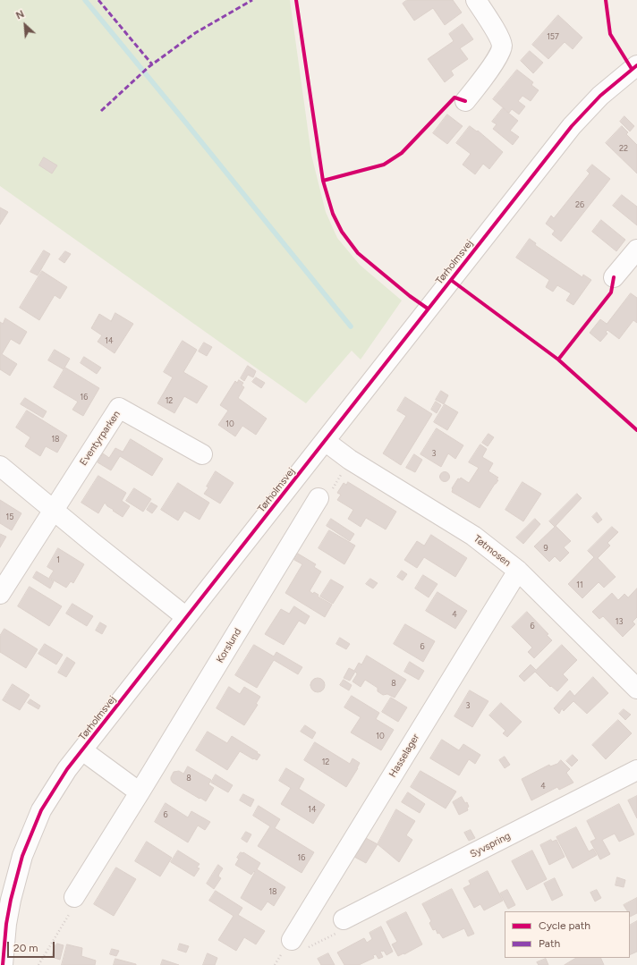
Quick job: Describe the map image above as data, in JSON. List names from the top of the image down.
{
  "streets": {
    "street": [
      "Tørholmsvej",
      "Eventyrparken",
      "Tøtmosen",
      "Korslund",
      "Hasselager",
      "Syvspring"
    ]
  },
  "crossings": [
    ["Tørholmsvej", "Tøtmosen"],
    ["Tøtmosen", "Hasselager"]
  ],
  "house_numbers": [
    "157",
    "22",
    "26",
    "14",
    "16",
    "12",
    "10",
    "18",
    "3",
    "15",
    "9",
    "1",
    "11",
    "4",
    "13",
    "6",
    "6",
    "8",
    "3",
    "10",
    "12",
    "8",
    "4",
    "14",
    "6",
    "16",
    "18"
  ],
  "legend": ["Cycle path", "Path"],
  "scale_bar": "20 m",
  "north": "top left"
}
